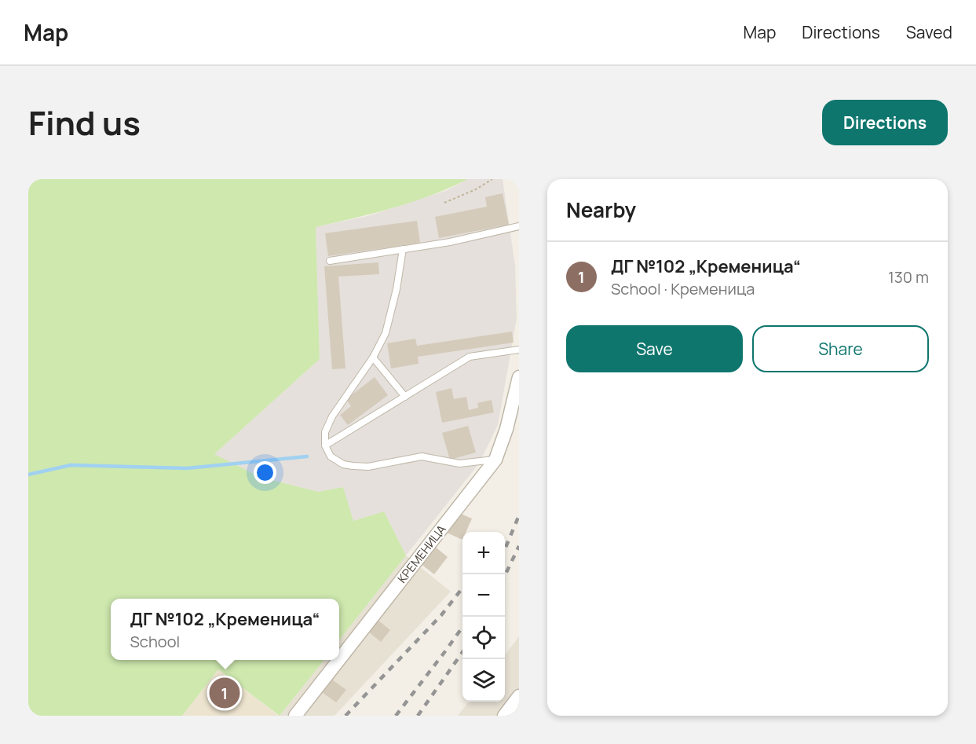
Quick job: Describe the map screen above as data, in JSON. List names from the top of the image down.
{
  "streets": {
    "street": ["КРЕМЕНИЦА"]
  },
  "page": {
    "header": "Map",
    "nav": ["Map", "Directions", "Saved"],
    "title": "Find us",
    "buttons": [
      "Directions",
      ["Save", "Share"]
    ],
    "heading": "Nearby",
    "list": [
      {
        "mark": "1",
        "name": "ДГ №102 „Кременица“",
        "note": "School · Кременица",
        "value": "130 m"
      }
    ],
    "map_buttons": ["+", "−"],
    "popup": ["ДГ №102 „Кременица“", "School"],
    "pins": "1"
  }
}
